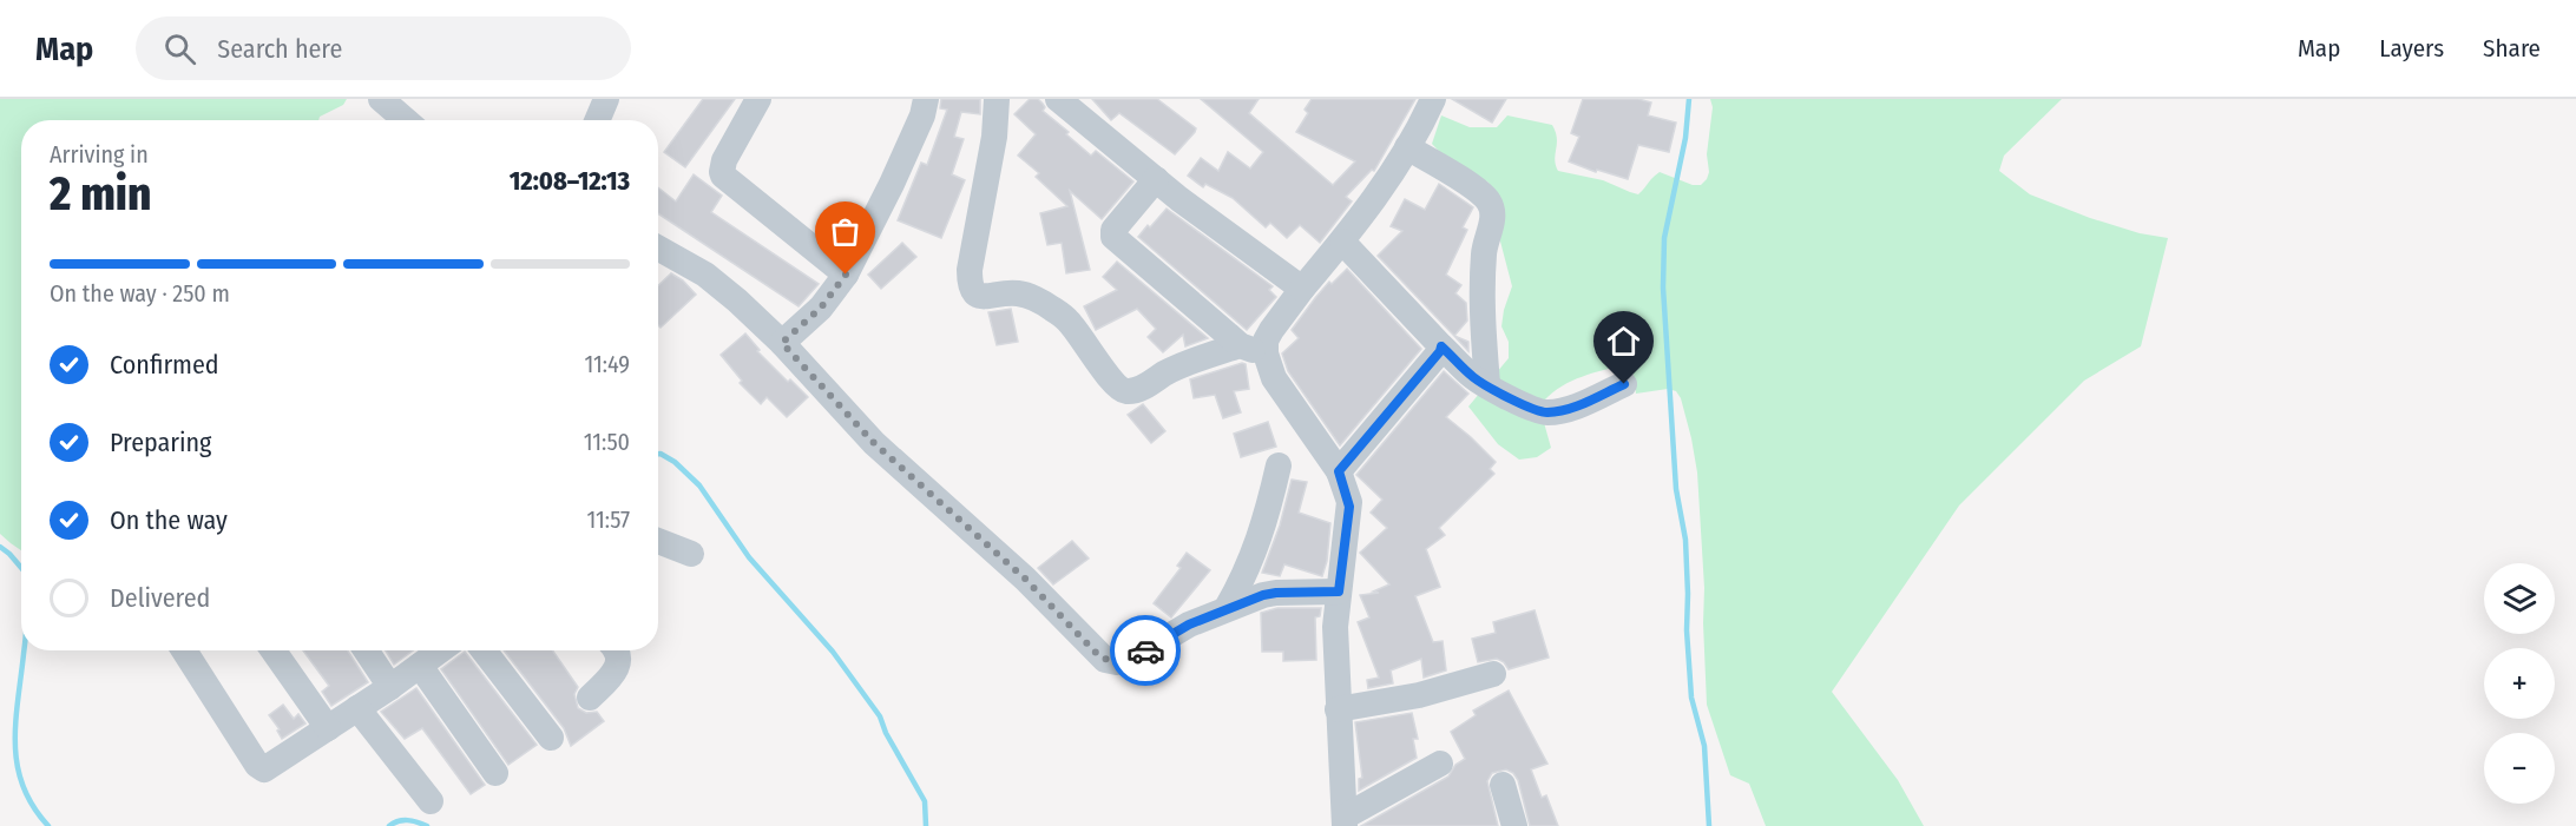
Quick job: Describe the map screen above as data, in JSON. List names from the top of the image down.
{
  "page": {
    "header": "Map",
    "search": "Search here",
    "nav": ["Map", "Layers", "Share"],
    "heading": ["2 min", "Arriving in", "12:08–12:13"],
    "bar": "On the way · 250 m",
    "list": [
      ["Confirmed", "11:49"],
      ["Preparing", "11:50"],
      ["On the way", "11:57"],
      "Delivered"
    ],
    "map_buttons": ["+", "−"]
  }
}
